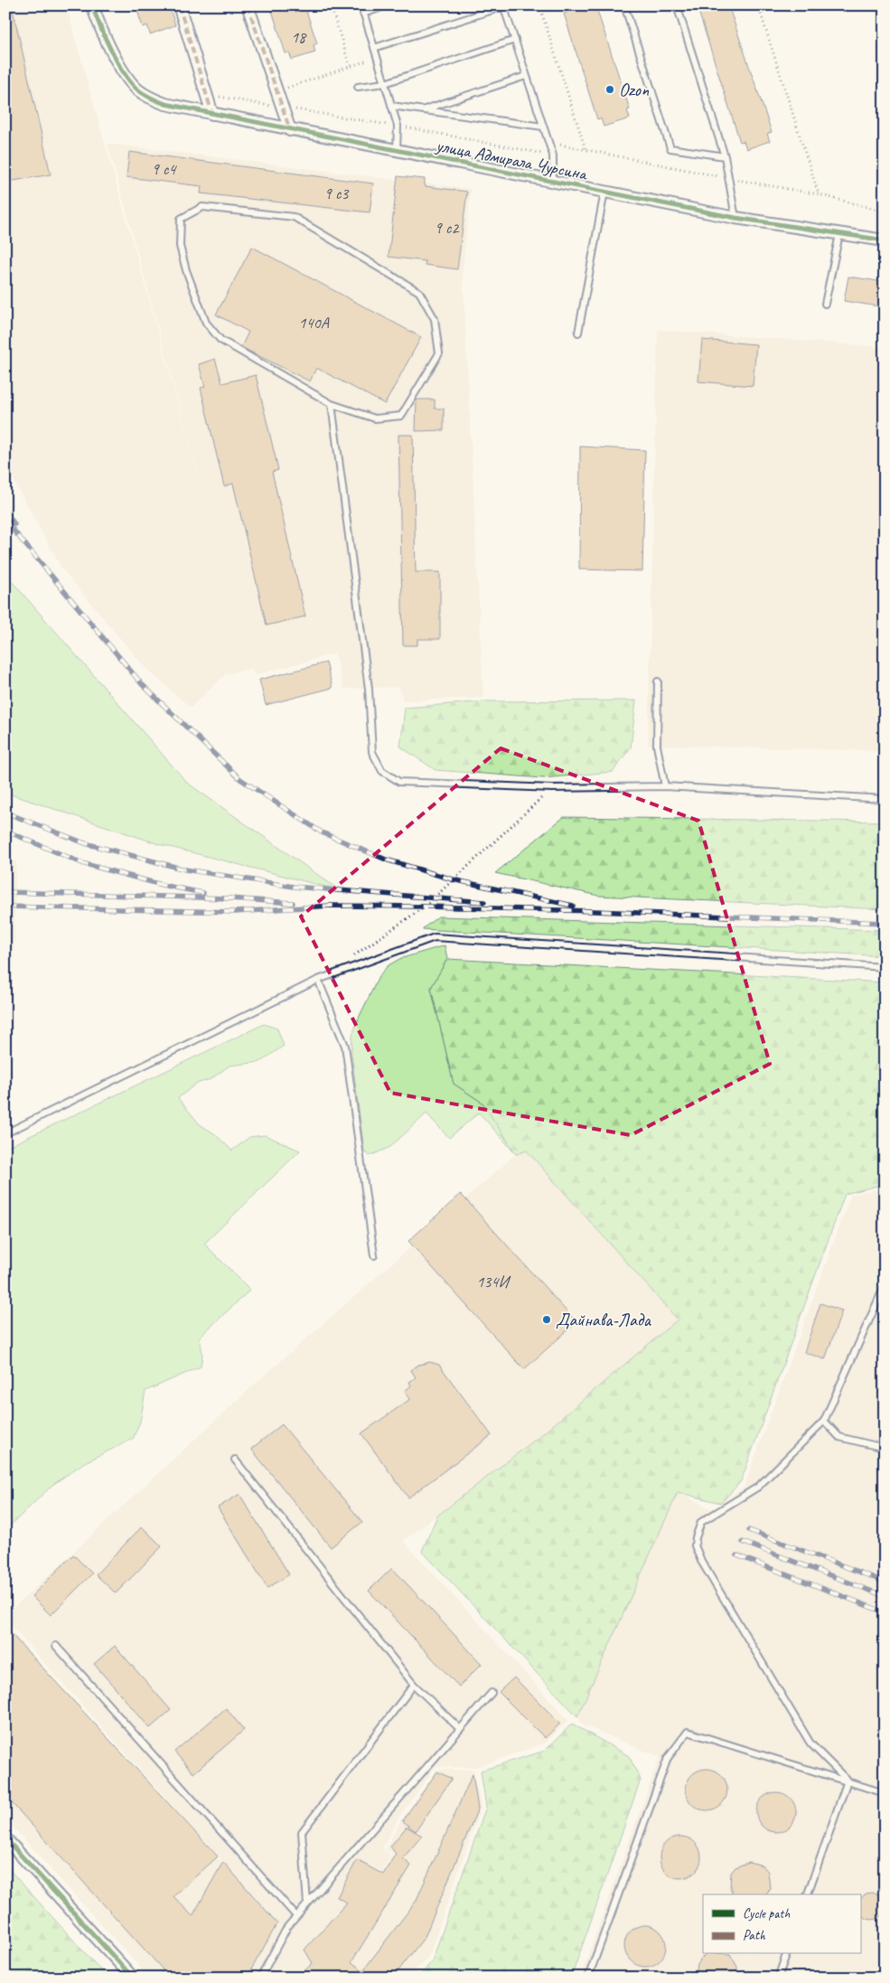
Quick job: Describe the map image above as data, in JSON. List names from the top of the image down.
{
  "streets": {
    "street": ["улица Адмирала Чурсина"]
  },
  "places": ["Ozon", "Дайнава-Лада"],
  "house_numbers": [
    "18",
    "9 с4",
    "9 с3",
    "9 с2",
    "140А",
    "134И"
  ],
  "legend": ["Cycle path", "Path"]
}
